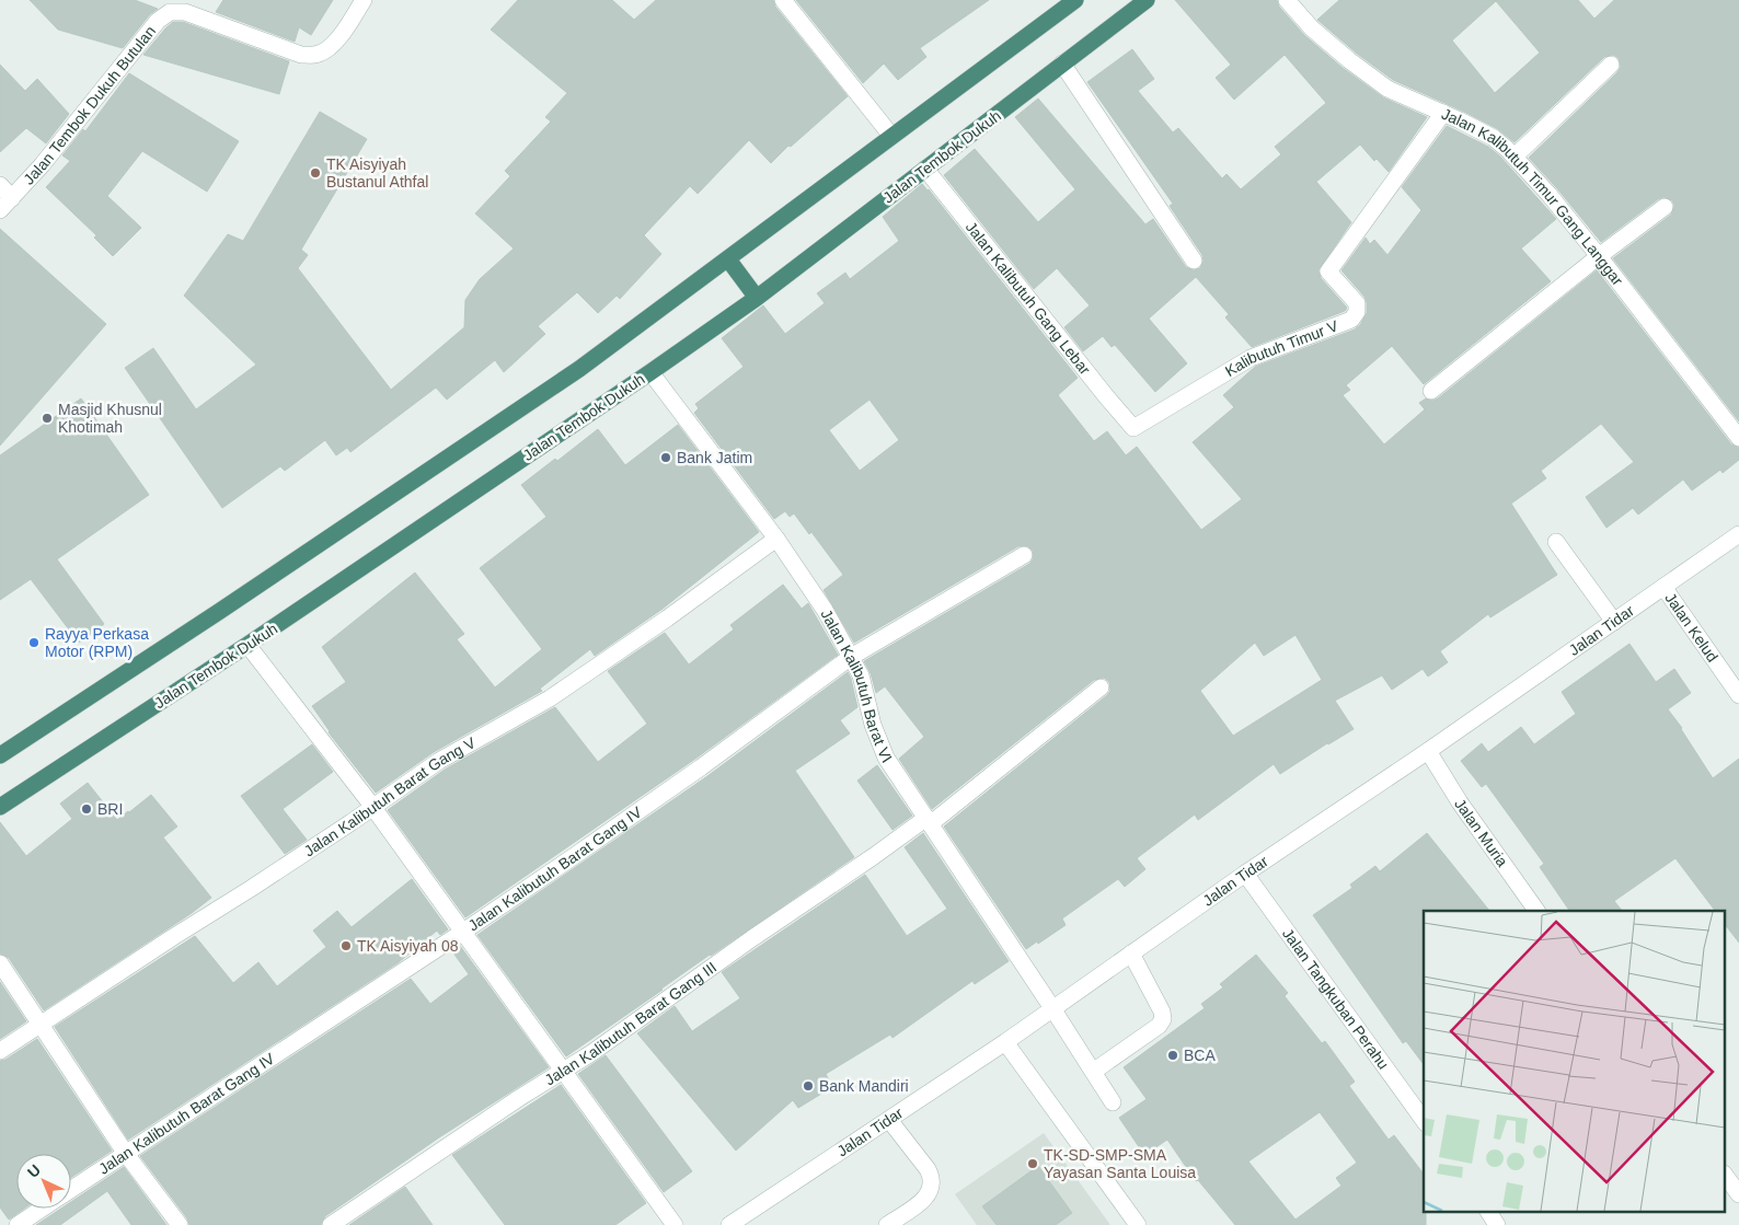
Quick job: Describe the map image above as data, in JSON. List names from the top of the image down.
{
  "streets": {
    "highway": ["Jalan Tembok Dukuh"],
    "street": [
      "Jalan Tembok Dukuh Butulan",
      "Jalan Kalibutuh Timur Gang Langgar",
      "Jalan Kalibutuh Gang Lebar",
      "Kalibutuh Timur V",
      "Jalan Kelud",
      "Jalan Tidar",
      "Jalan Kalibutuh Barat VI",
      "Jalan Kalibutuh Barat Gang V",
      "Jalan Muria",
      "Jalan Kalibutuh Barat Gang IV",
      "Jalan Tangkuban Perahu",
      "Jalan Kalibutuh Barat Gang III"
    ]
  },
  "crossings": [
    ["Jalan Tembok Dukuh", "Jalan Kalibutuh Gang Lebar"],
    ["Jalan Tembok Dukuh", "Jalan Kalibutuh Barat VI"],
    ["Jalan Kalibutuh Timur Gang Langgar", "Kalibutuh Timur V"],
    ["Jalan Kalibutuh Gang Lebar", "Kalibutuh Timur V"],
    ["Jalan Kelud", "Jalan Tidar"],
    ["Jalan Tidar", "Jalan Kalibutuh Barat VI"],
    ["Jalan Tidar", "Jalan Muria"],
    ["Jalan Tidar", "Jalan Tangkuban Perahu"],
    ["Jalan Kalibutuh Barat VI", "Jalan Kalibutuh Barat Gang V"],
    ["Jalan Kalibutuh Barat VI", "Jalan Kalibutuh Barat Gang IV"],
    ["Jalan Kalibutuh Barat VI", "Jalan Kalibutuh Barat Gang III"]
  ],
  "places": [
    "TK Aisyiyah Bustanul Athfal",
    "Masjid Khusnul Khotimah",
    "Bank Jatim",
    "Rayya Perkasa Motor (RPM)",
    "BRI",
    "TK Aisyiyah 08",
    "BCA",
    "Bank Mandiri",
    "TK-SD-SMP-SMA Yayasan Santa Louisa"
  ],
  "north": "top left"
}
